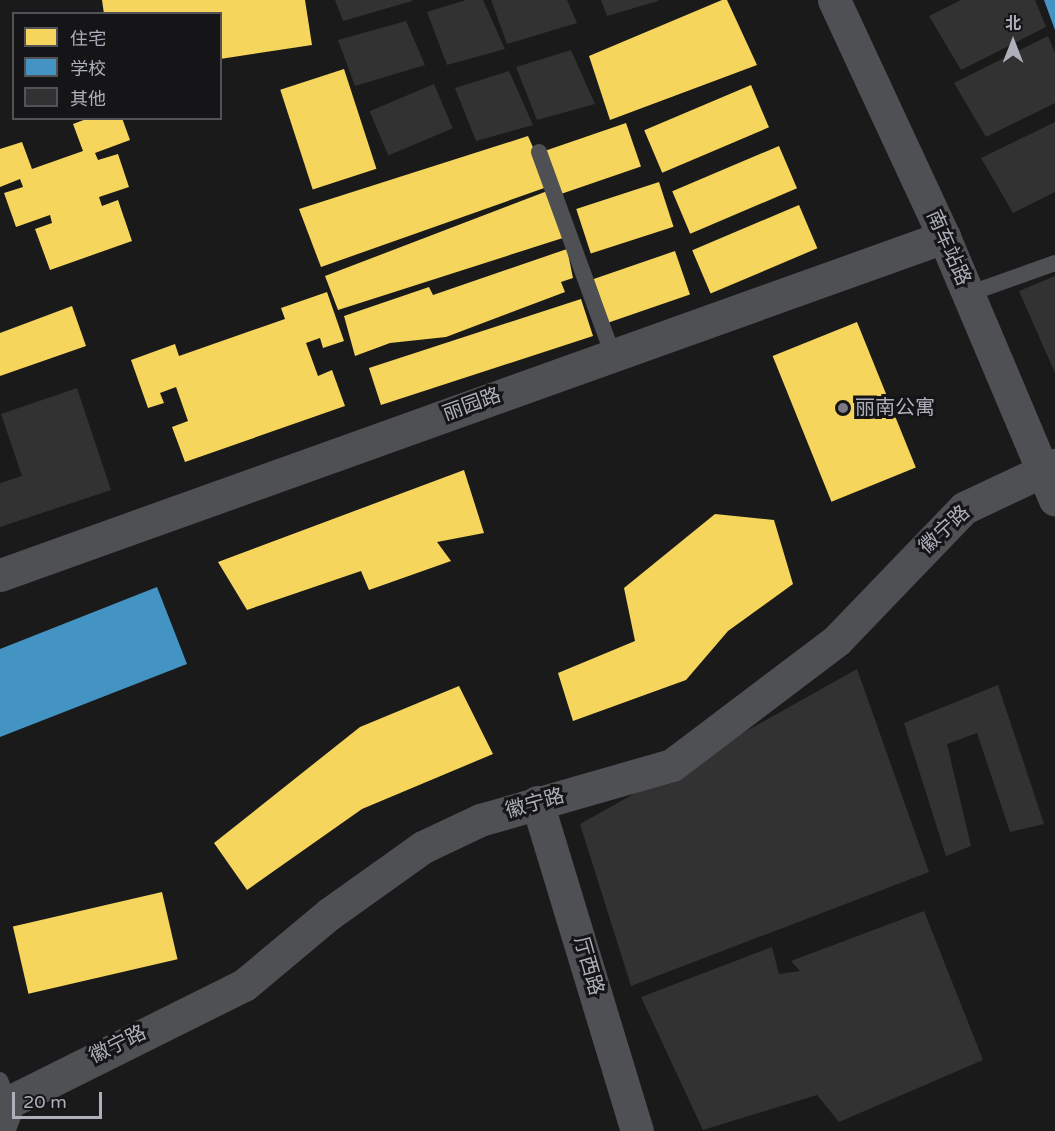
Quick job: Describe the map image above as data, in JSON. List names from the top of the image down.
{
  "streets": {
    "street": [
      "南车站路",
      "丽园路",
      "徽宁路",
      "厅西路"
    ]
  },
  "crossings": [
    ["南车站路", "丽园路"],
    ["南车站路", "徽宁路"],
    ["徽宁路", "厅西路"]
  ],
  "places": ["丽南公寓"],
  "legend": ["住宅", "学校", "其他"],
  "scale_bar": "20 m",
  "north": "top"
}
